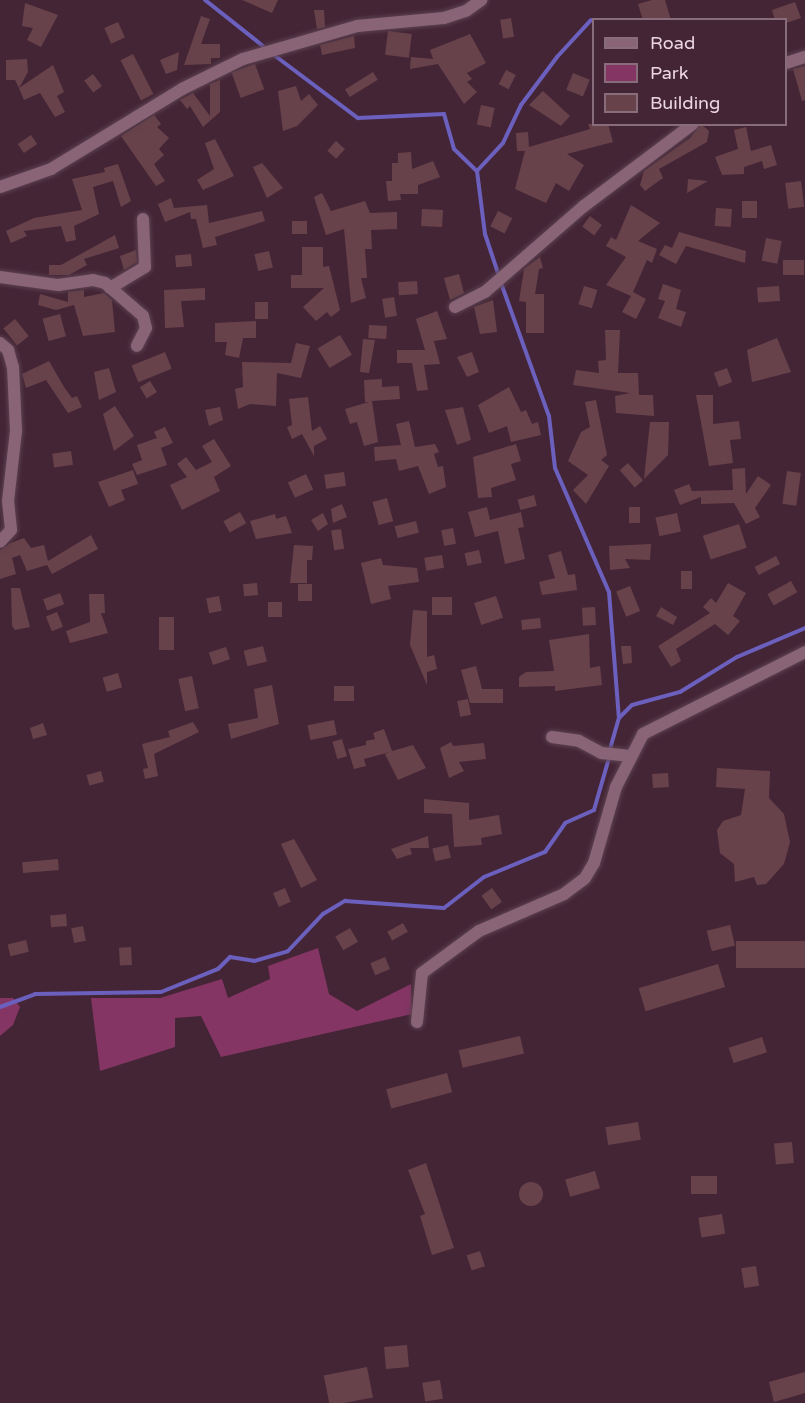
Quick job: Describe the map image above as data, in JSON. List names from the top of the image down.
{
  "legend": ["Road", "Park", "Building"]
}
